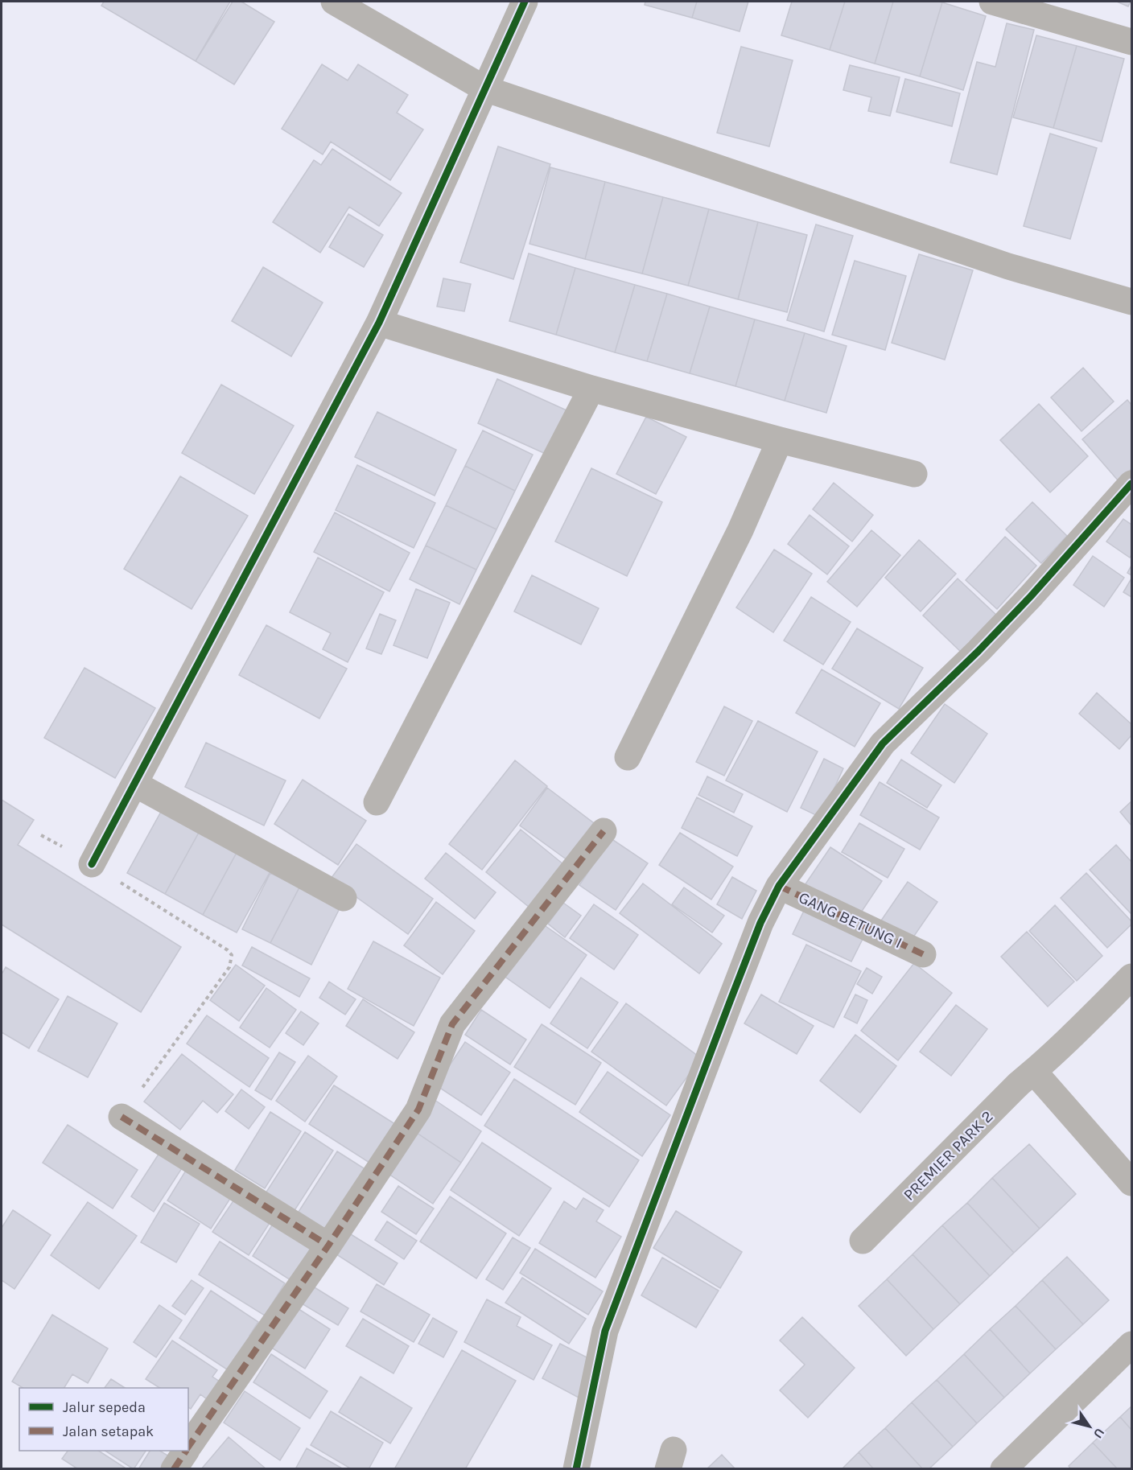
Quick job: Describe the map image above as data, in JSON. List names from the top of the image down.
{
  "streets": {
    "street": ["GANG BETUNG I", "PREMIER PARK 2"]
  },
  "legend": ["Jalur sepeda", "Jalan setapak"],
  "north": "bottom right"
}
